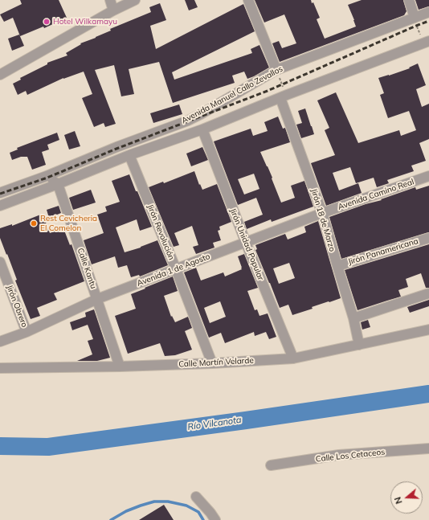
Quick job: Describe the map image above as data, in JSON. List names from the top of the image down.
{
  "streets": {
    "street": [
      "Avenida Manuel Callo Zevallos",
      "Avenida Camino Real",
      "Jirón 18 de Marzo",
      "Jirón Revolución",
      "Jirón Unidad Popular",
      "Jirón Panamericana",
      "Calle Kantu",
      "Avenida 1 de Agosto",
      "Jirón Obrero",
      "Calle Martín Velarde",
      "Calle Los Cetaceos"
    ]
  },
  "crossings": [
    ["Avenida Manuel Callo Zevallos", "Jirón 18 de Marzo"],
    ["Avenida Manuel Callo Zevallos", "Jirón Revolución"],
    ["Avenida Manuel Callo Zevallos", "Jirón Unidad Popular"],
    ["Avenida Manuel Callo Zevallos", "Calle Kantu"],
    ["Avenida Camino Real", "Jirón 18 de Marzo"],
    ["Avenida Camino Real", "Avenida 1 de Agosto"],
    ["Jirón 18 de Marzo", "Jirón Panamericana"],
    ["Jirón 18 de Marzo", "Avenida 1 de Agosto"],
    ["Jirón 18 de Marzo", "Calle Martín Velarde"],
    ["Jirón Revolución", "Avenida 1 de Agosto"],
    ["Jirón Revolución", "Calle Martín Velarde"],
    ["Jirón Unidad Popular", "Avenida 1 de Agosto"],
    ["Jirón Unidad Popular", "Calle Martín Velarde"],
    ["Calle Kantu", "Avenida 1 de Agosto"],
    ["Calle Kantu", "Calle Martín Velarde"],
    ["Avenida 1 de Agosto", "Jirón Obrero"]
  ],
  "water": ["Río Vilcanota"],
  "places": ["Hotel Wilkamayu", "Rest Cevicheria El Comelon"],
  "north": "left"
}
